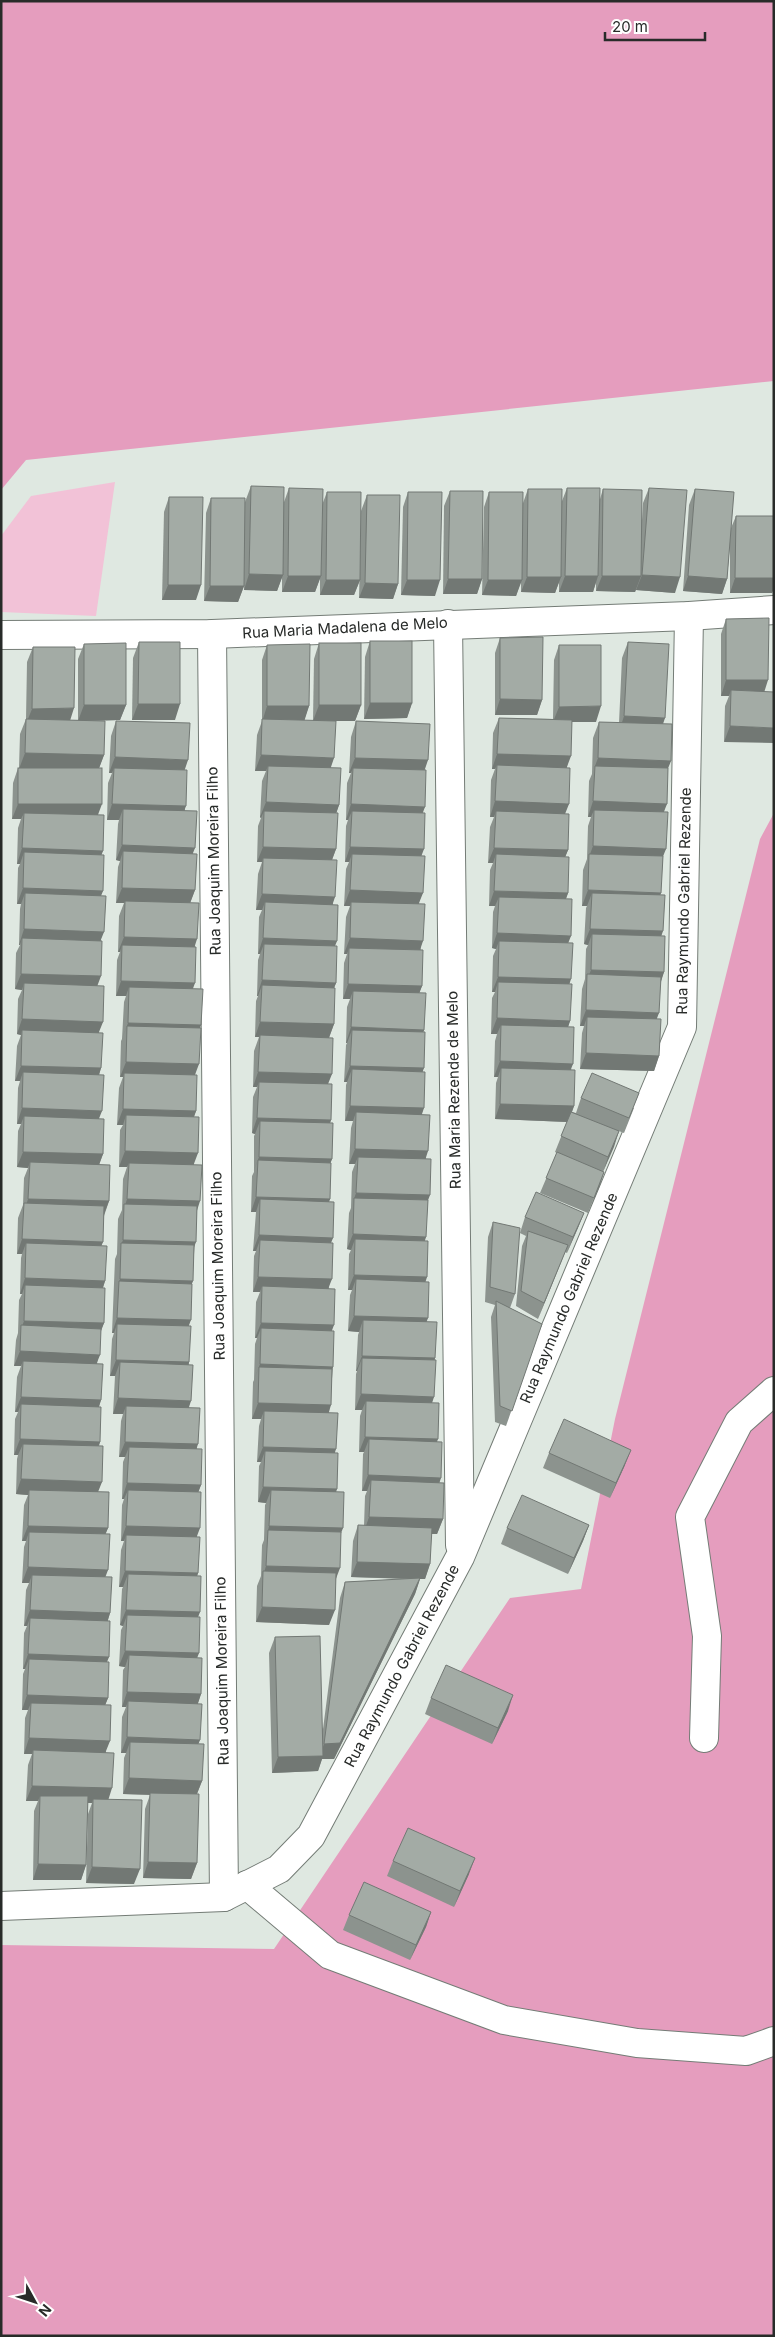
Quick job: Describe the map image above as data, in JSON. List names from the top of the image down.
{
  "streets": {
    "street": [
      "Rua Maria Madalena de Melo",
      "Rua Joaquim Moreira Filho",
      "Rua Raymundo Gabriel Rezende",
      "Rua Maria Rezende de Melo"
    ]
  },
  "crossings": [
    ["Rua Maria Madalena de Melo", "Rua Joaquim Moreira Filho"],
    ["Rua Maria Madalena de Melo", "Rua Raymundo Gabriel Rezende"],
    ["Rua Maria Madalena de Melo", "Rua Maria Rezende de Melo"],
    ["Rua Joaquim Moreira Filho", "Rua Raymundo Gabriel Rezende"],
    ["Rua Raymundo Gabriel Rezende", "Rua Maria Rezende de Melo"]
  ],
  "scale_bar": "20 m",
  "north": "bottom right"
}
